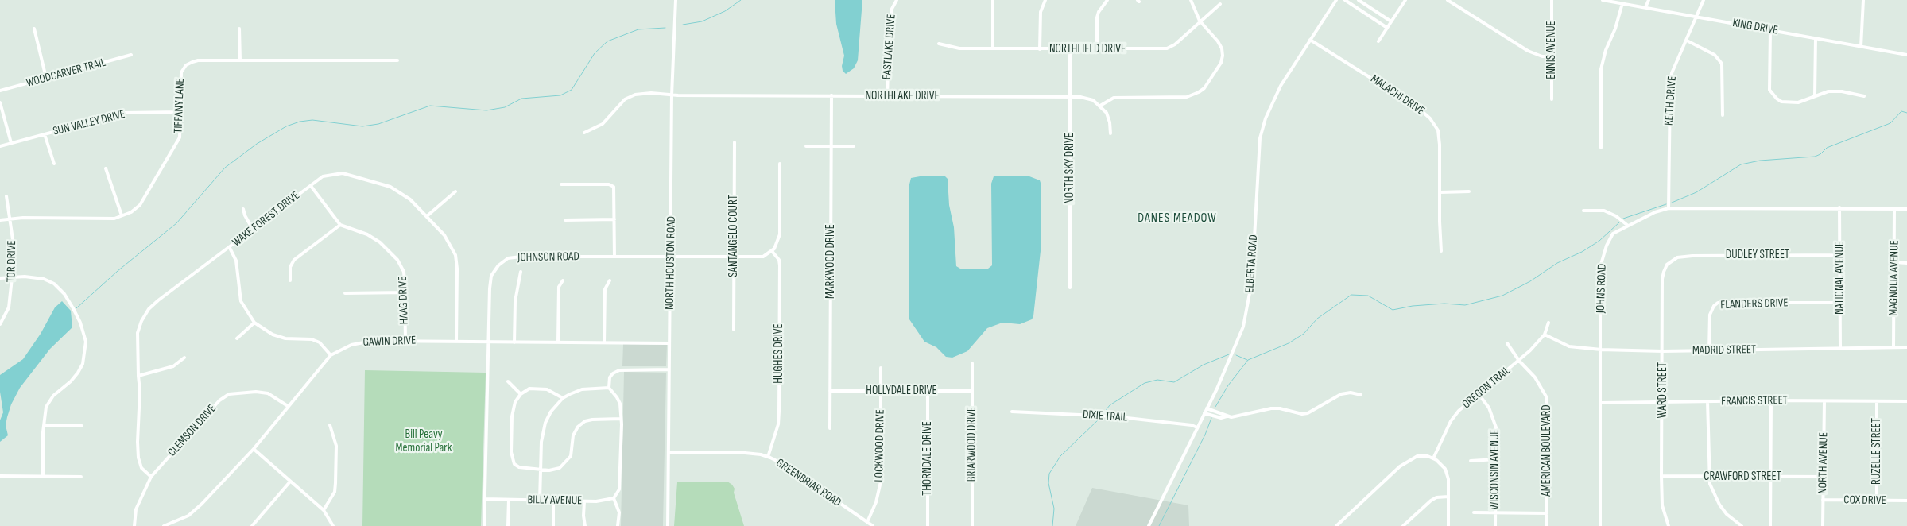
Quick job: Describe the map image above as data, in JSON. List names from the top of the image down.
{
  "streets": {
    "street": [
      "KING DRIVE",
      "EASTLAKE DRIVE",
      "NORTHFIELD DRIVE",
      "ENNIS AVENUE",
      "WOODCARVER TRAIL",
      "MALACHI DRIVE",
      "NORTHLAKE DRIVE",
      "KEITH DRIVE",
      "TIFFANY LANE",
      "SUN VALLEY DRIVE",
      "NORTH SKY DRIVE",
      "WAKE FOREST DRIVE",
      "SANTANGELO COURT",
      "DUDLEY STREET",
      "JOHNSON ROAD",
      "TOR DRIVE",
      "MARKWOOD DRIVE",
      "NORTH HOUSTON ROAD",
      "ELBERTA ROAD",
      "NATIONAL AVENUE",
      "MAGNOLIA AVENUE",
      "JOHNS ROAD",
      "HAAG DRIVE",
      "FLANDERS DRIVE",
      "GAWIN DRIVE",
      "MADRID STREET",
      "HUGHES DRIVE",
      "OREGON TRAIL",
      "WARD STREET",
      "HOLLYDALE DRIVE",
      "FRANCIS STREET",
      "DIXIE TRAIL",
      "CLEMSON DRIVE",
      "BRIARWOOD DRIVE",
      "LOCKWOOD DRIVE",
      "AMERICAN BOULEVARD",
      "RUZELLE STREET",
      "THORNDALE DRIVE",
      "NORTH AVENUE",
      "WISCONSIN AVENUE",
      "CRAWFORD STREET",
      "GREENBRIAR ROAD",
      "BILLY AVENUE",
      "COX DRIVE"
    ]
  },
  "crossings": [
    ["KING DRIVE", "KEITH DRIVE"],
    ["EASTLAKE DRIVE", "NORTHLAKE DRIVE"],
    ["NORTHFIELD DRIVE", "NORTH SKY DRIVE"],
    ["MALACHI DRIVE", "ELBERTA ROAD"],
    ["NORTHLAKE DRIVE", "NORTH SKY DRIVE"],
    ["NORTHLAKE DRIVE", "MARKWOOD DRIVE"],
    ["NORTHLAKE DRIVE", "NORTH HOUSTON ROAD"],
    ["KEITH DRIVE", "JOHNS ROAD"],
    ["TIFFANY LANE", "SUN VALLEY DRIVE"],
    ["TIFFANY LANE", "TOR DRIVE"],
    ["WAKE FOREST DRIVE", "GAWIN DRIVE"],
    ["WAKE FOREST DRIVE", "CLEMSON DRIVE"],
    ["SANTANGELO COURT", "JOHNSON ROAD"],
    ["DUDLEY STREET", "NATIONAL AVENUE"],
    ["DUDLEY STREET", "WARD STREET"],
    ["JOHNSON ROAD", "NORTH HOUSTON ROAD"],
    ["JOHNSON ROAD", "GAWIN DRIVE"],
    ["JOHNSON ROAD", "HUGHES DRIVE"],
    ["JOHNSON ROAD", "BILLY AVENUE"],
    ["MARKWOOD DRIVE", "HOLLYDALE DRIVE"],
    ["NORTH HOUSTON ROAD", "GAWIN DRIVE"],
    ["NORTH HOUSTON ROAD", "GREENBRIAR ROAD"],
    ["ELBERTA ROAD", "DIXIE TRAIL"],
    ["NATIONAL AVENUE", "JOHNS ROAD"],
    ["NATIONAL AVENUE", "FLANDERS DRIVE"],
    ["NATIONAL AVENUE", "MADRID STREET"],
    ["MAGNOLIA AVENUE", "JOHNS ROAD"],
    ["MAGNOLIA AVENUE", "MADRID STREET"],
    ["JOHNS ROAD", "MADRID STREET"],
    ["JOHNS ROAD", "FRANCIS STREET"],
    ["HAAG DRIVE", "GAWIN DRIVE"],
    ["FLANDERS DRIVE", "MADRID STREET"],
    ["GAWIN DRIVE", "CLEMSON DRIVE"],
    ["MADRID STREET", "OREGON TRAIL"],
    ["MADRID STREET", "WARD STREET"],
    ["HUGHES DRIVE", "GREENBRIAR ROAD"],
    ["OREGON TRAIL", "AMERICAN BOULEVARD"],
    ["OREGON TRAIL", "WISCONSIN AVENUE"],
    ["WARD STREET", "FRANCIS STREET"],
    ["WARD STREET", "CRAWFORD STREET"],
    ["HOLLYDALE DRIVE", "BRIARWOOD DRIVE"],
    ["HOLLYDALE DRIVE", "LOCKWOOD DRIVE"],
    ["HOLLYDALE DRIVE", "THORNDALE DRIVE"],
    ["FRANCIS STREET", "RUZELLE STREET"],
    ["FRANCIS STREET", "NORTH AVENUE"],
    ["LOCKWOOD DRIVE", "GREENBRIAR ROAD"],
    ["RUZELLE STREET", "COX DRIVE"],
    ["NORTH AVENUE", "CRAWFORD STREET"],
    ["NORTH AVENUE", "COX DRIVE"]
  ],
  "districts": ["DANES MEADOW"],
  "parks": ["Bill Peavy Memorial Park"]
}
